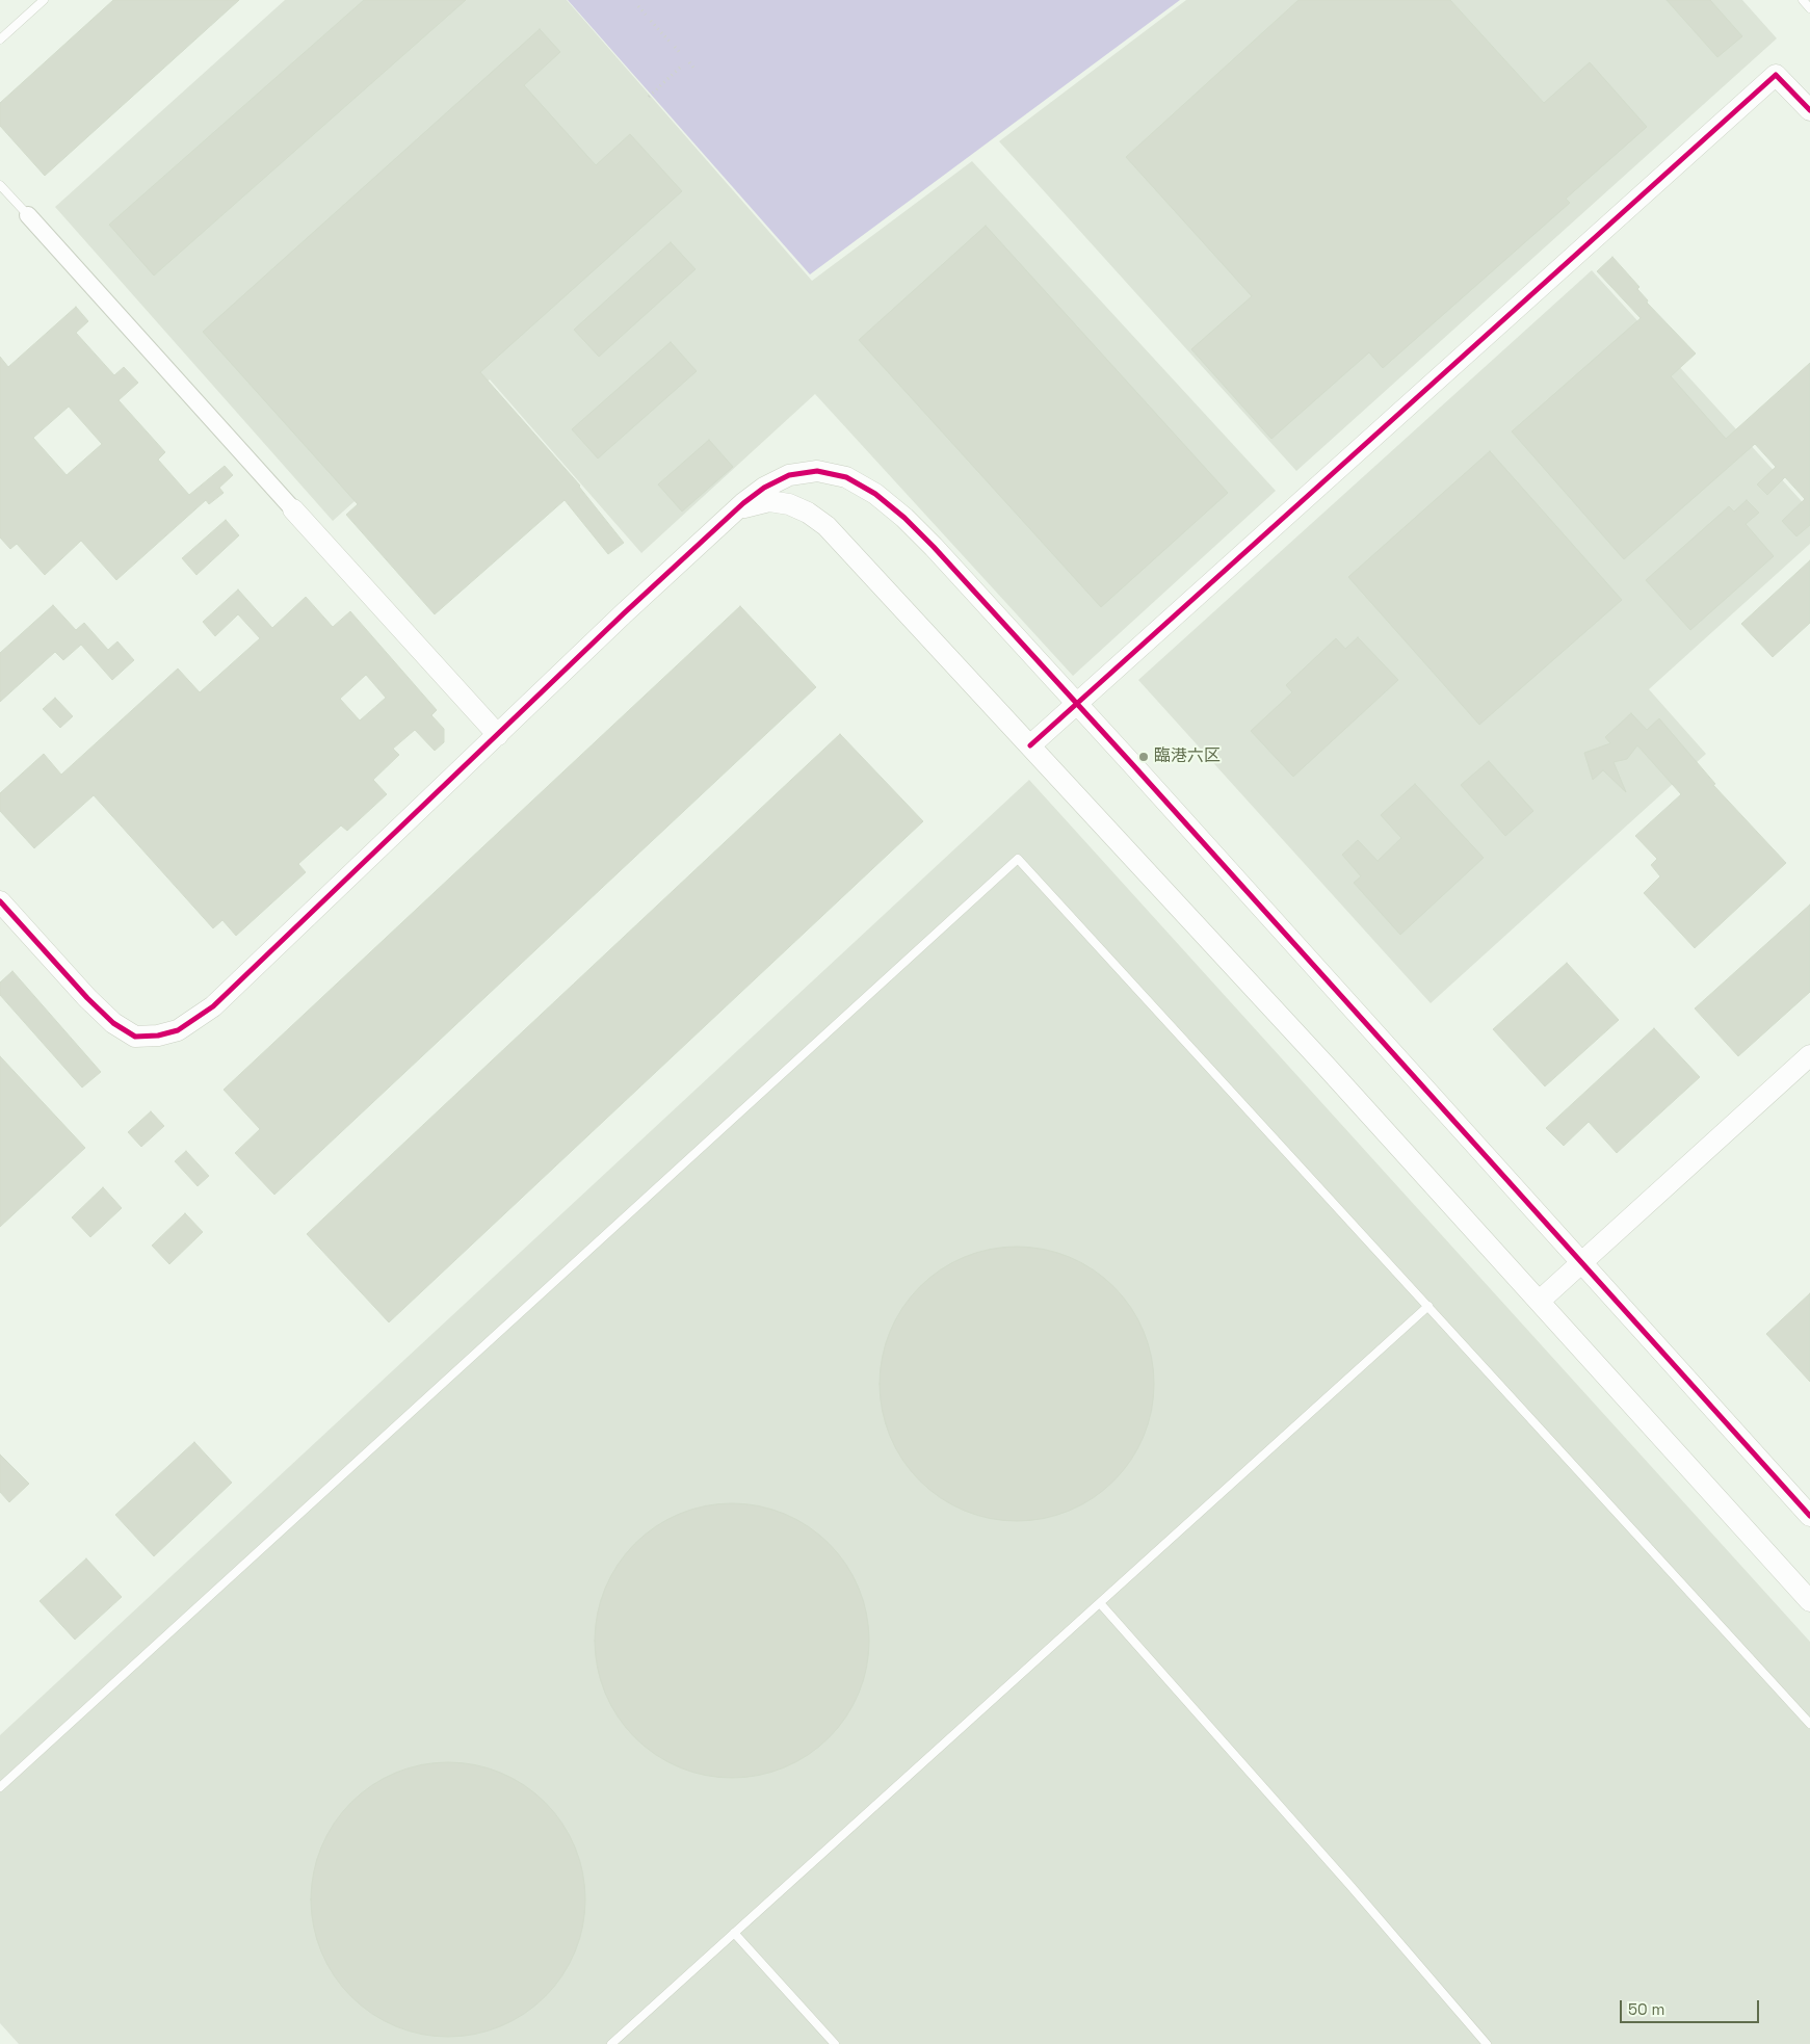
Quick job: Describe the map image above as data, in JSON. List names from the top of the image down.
{
  "places": ["臨港六区"],
  "scale_bar": "50 m"
}
